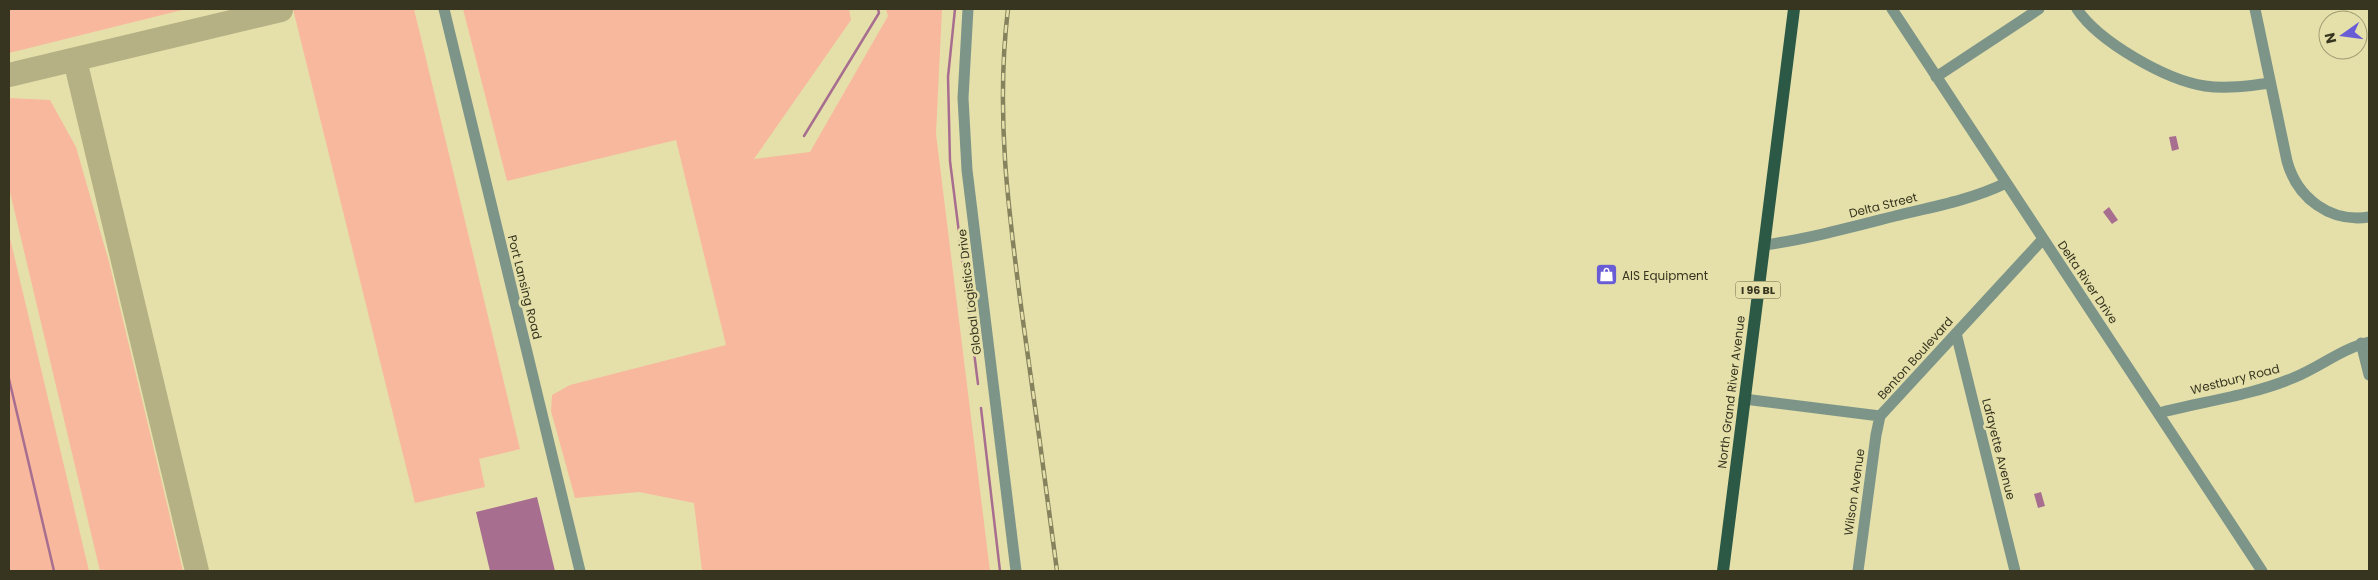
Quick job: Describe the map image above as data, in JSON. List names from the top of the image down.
{
  "streets": {
    "main road": ["I 96 BL", "North Grand River Avenue"],
    "street": [
      "Delta Street",
      "Delta River Drive",
      "Port Lansing Road",
      "Global Logistics Drive",
      "Benton Boulevard",
      "Westbury Road",
      "Lafayette Avenue",
      "Wilson Avenue"
    ]
  },
  "crossings": [
    ["Delta Street", "Delta River Drive"],
    ["Delta Street", "North Grand River Avenue"],
    ["Delta River Drive", "Benton Boulevard"],
    ["Delta River Drive", "Westbury Road"],
    ["Benton Boulevard", "North Grand River Avenue"],
    ["Benton Boulevard", "Lafayette Avenue"],
    ["Benton Boulevard", "Wilson Avenue"]
  ],
  "places": {
    "shop": ["AIS Equipment"]
  },
  "north": "left"
}
